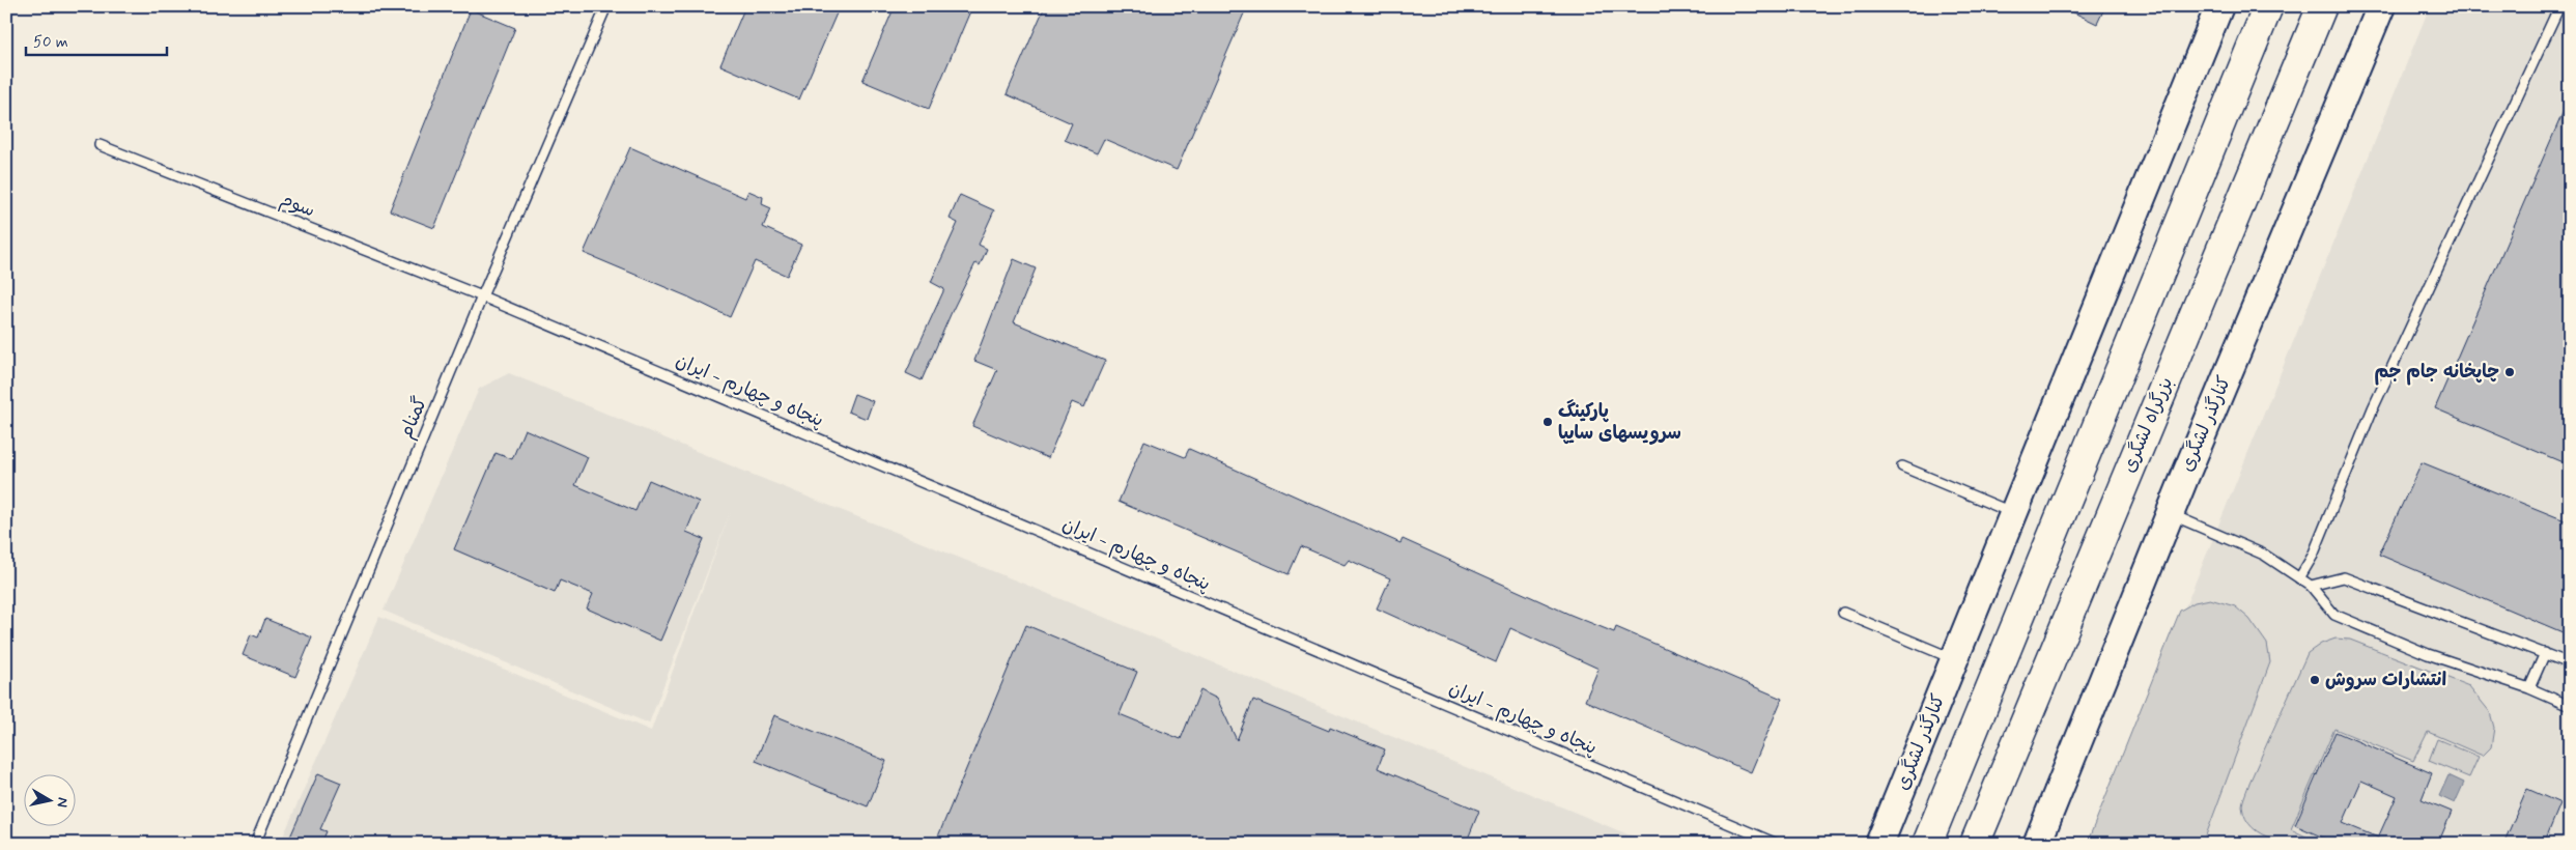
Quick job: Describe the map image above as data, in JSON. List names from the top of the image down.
{
  "streets": {
    "highway": ["بزرگراه لشگری"],
    "main road": ["کنارگذر لشگری"],
    "lane": ["سوم", "پنجاه و چهارم - ایران", "گمنام"]
  },
  "crossings": [
    ["سوم", "پنجاه و چهارم - ایران"],
    ["سوم", "گمنام"],
    ["پنجاه و چهارم - ایران", "گمنام"]
  ],
  "places": ["چاپخانه جام جم", "پارکینگ سرویسهای سایپا", "انتشارات سروش"],
  "scale_bar": "50 m",
  "north": "right"
}
